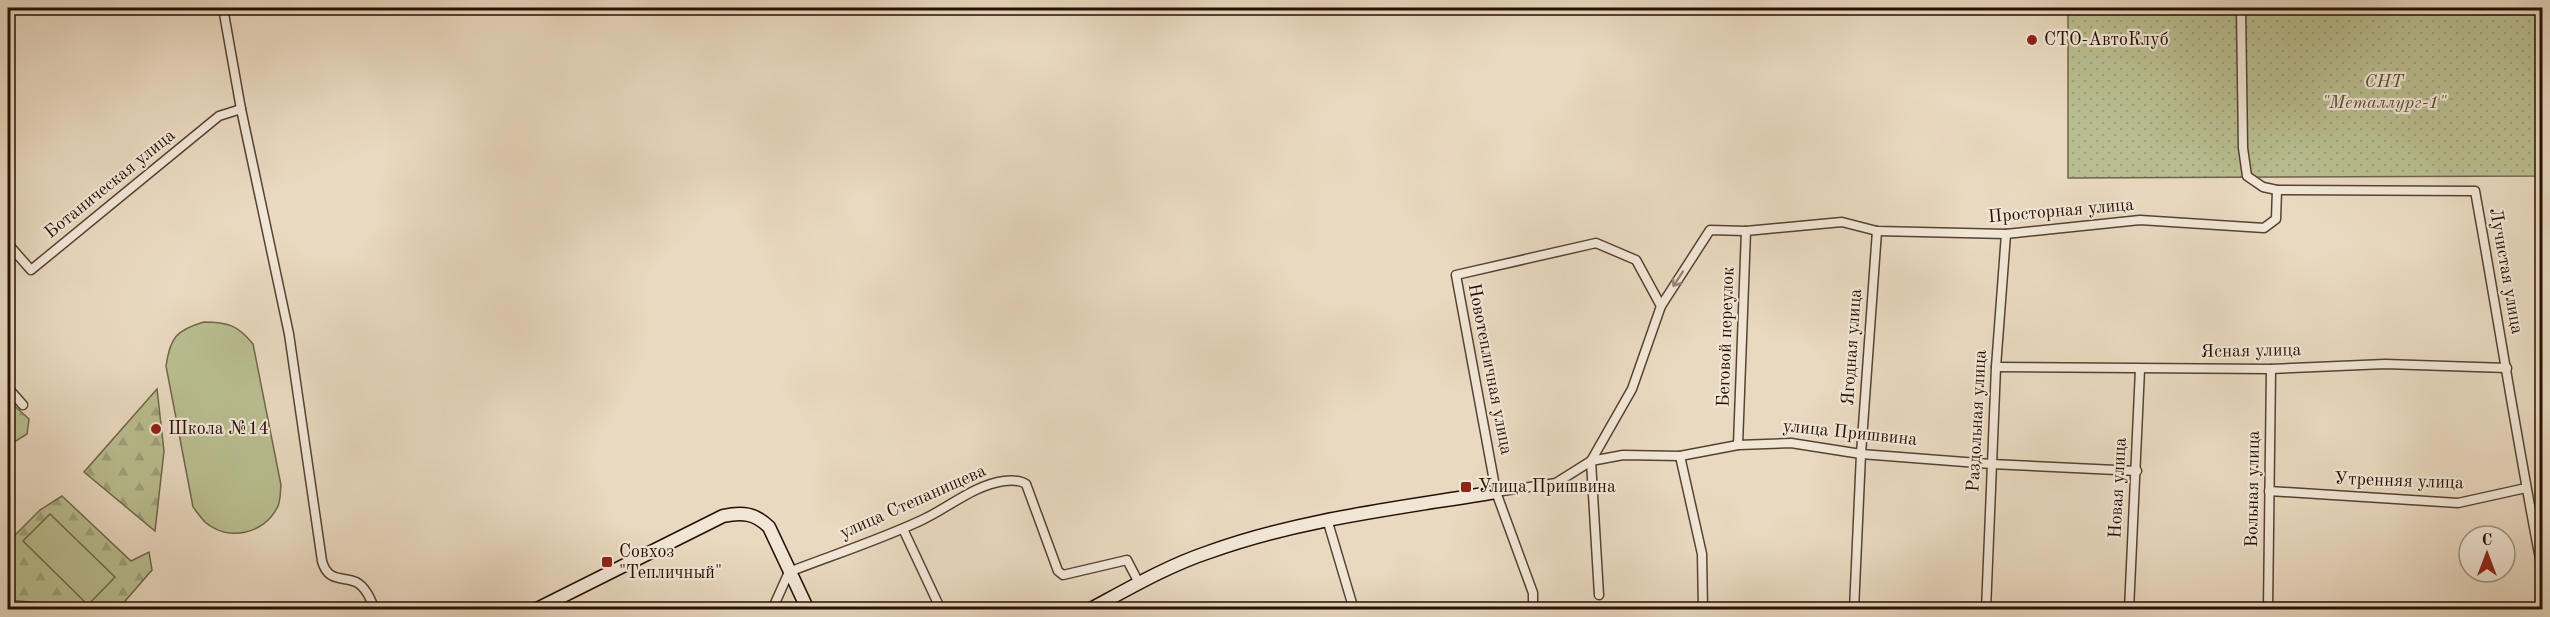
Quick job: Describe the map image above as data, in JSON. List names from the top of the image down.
{
  "streets": {
    "street": [
      "Ботаническая улица",
      "Просторная улица",
      "Лучистая улица",
      "Беговой переулок",
      "Ягодная улица",
      "Ясная улица",
      "Новотепличная улица",
      "Раздольная улица",
      "улица Пришвина",
      "Утренняя улица",
      "Новая улица",
      "Вольная улица",
      "улица Степанищева"
    ]
  },
  "crossings": [
    ["Просторная улица", "Лучистая улица"],
    ["Просторная улица", "Беговой переулок"],
    ["Просторная улица", "Ягодная улица"],
    ["Просторная улица", "Новотепличная улица"],
    ["Просторная улица", "Раздольная улица"],
    ["Лучистая улица", "Ясная улица"],
    ["Лучистая улица", "Утренняя улица"],
    ["Беговой переулок", "улица Пришвина"],
    ["Ягодная улица", "улица Пришвина"],
    ["Ясная улица", "Раздольная улица"],
    ["Ясная улица", "Новая улица"],
    ["Ясная улица", "Вольная улица"],
    ["Новотепличная улица", "улица Пришвина"],
    ["Раздольная улица", "улица Пришвина"],
    ["улица Пришвина", "Новая улица"],
    ["улица Пришвина", "улица Степанищева"],
    ["Утренняя улица", "Вольная улица"]
  ],
  "parks": ["СНТ \"Металлург-1\""],
  "places": {
    "other": ["СТО-АвтоКлуб", "Школа №14"],
    "transit": ["Улица Пришвина", "Совхоз \"Тепличный\""]
  },
  "north": "top"
}
